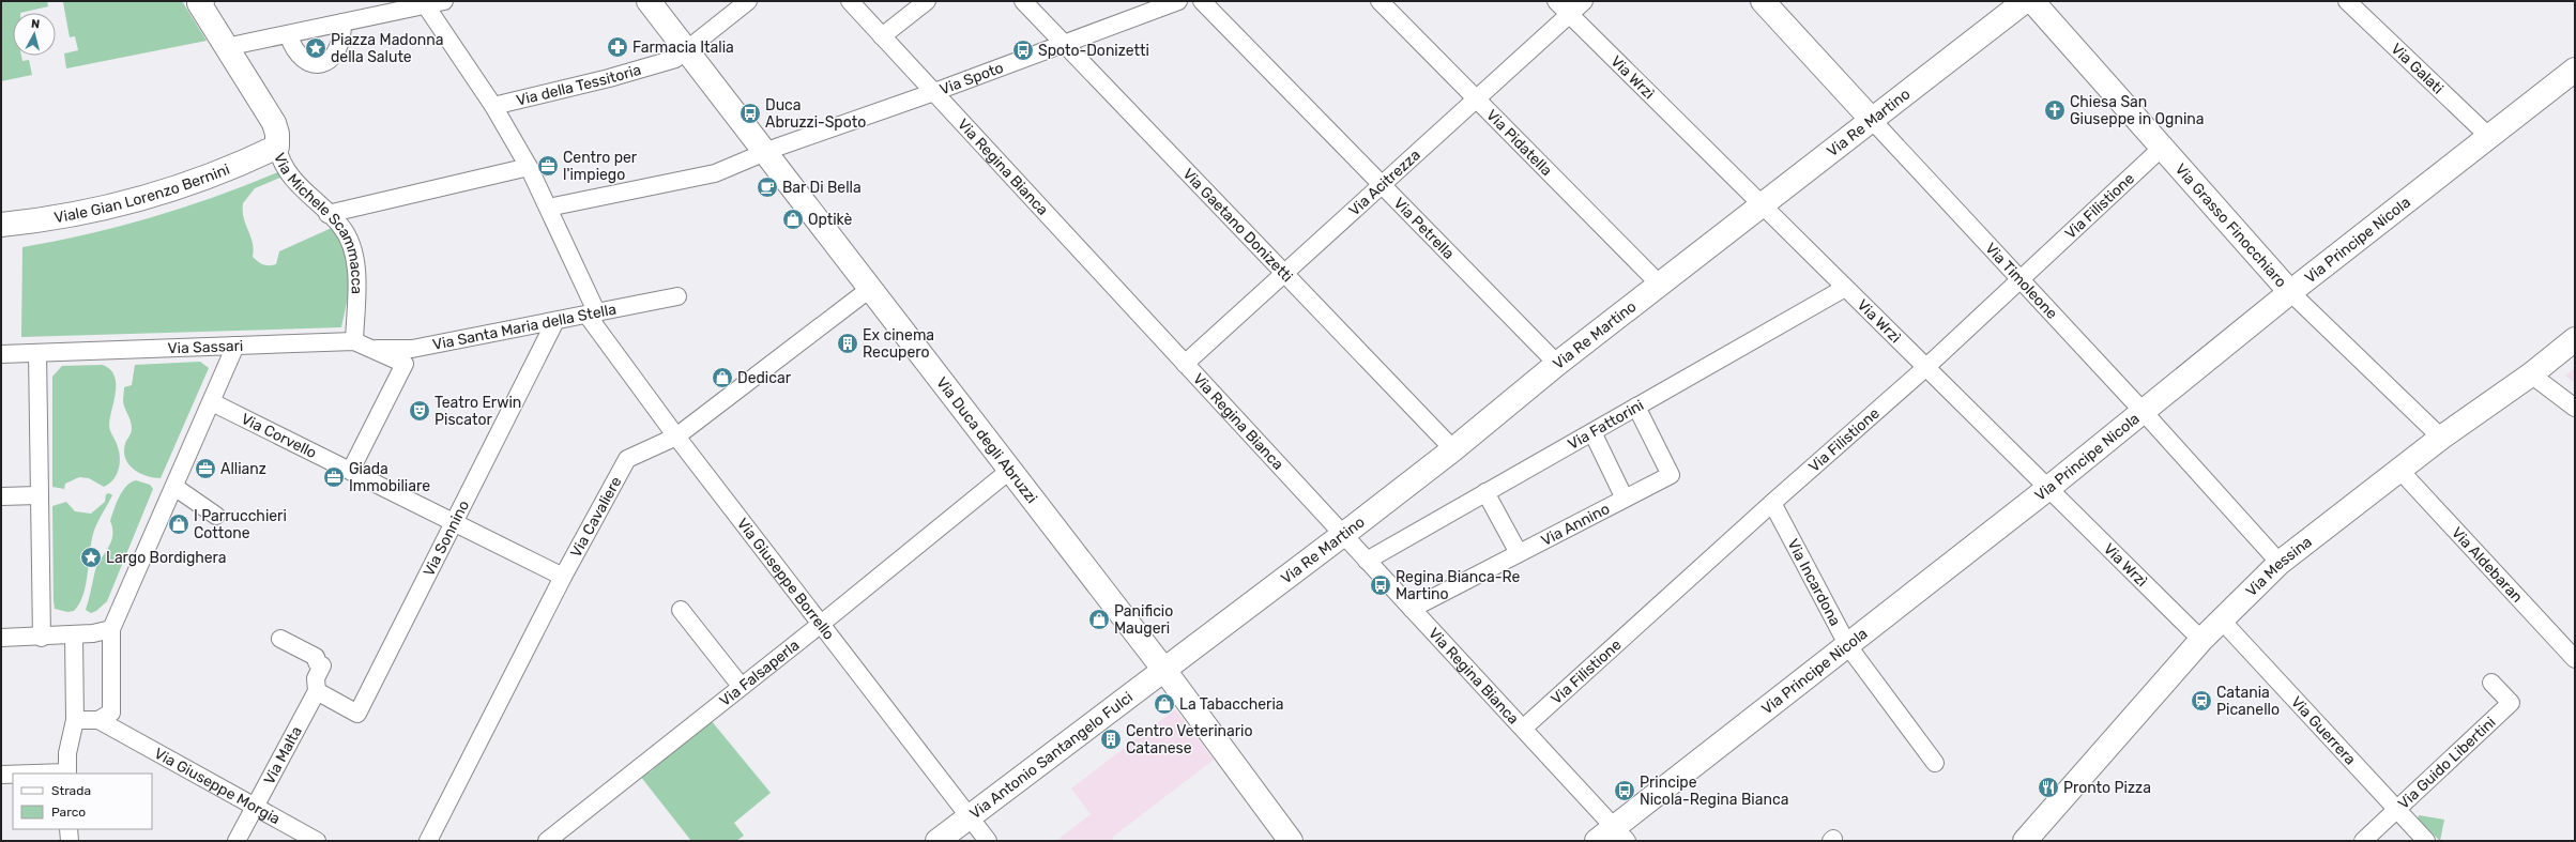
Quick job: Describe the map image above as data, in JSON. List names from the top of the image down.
{
  "streets": {
    "main road": [
      "Via Re Martino",
      "Viale Gian Lorenzo Bernini",
      "Via Michele Scammacca",
      "Via Grasso Finocchiaro",
      "Via Principe Nicola",
      "Via Timoleone",
      "Via Duca degli Abruzzi",
      "Via Messina",
      "Via Antonio Santangelo Fulci"
    ],
    "street": [
      "Via Galati",
      "Via Wrzì",
      "Via Spoto",
      "Via della Tessitoria",
      "Via Pidatella",
      "Via Regina Bianca",
      "Via Acitrezza",
      "Via Filistione",
      "Via Gaetano Donizetti",
      "Via Petrella",
      "Via Santa Maria della Stella",
      "Via Sassari",
      "Via Fattorini",
      "Via Corvello",
      "Via Cavaliere",
      "Via Annino",
      "Via Sonnino",
      "Via Aldebaran",
      "Via Giuseppe Borrello",
      "Via Incardona",
      "Via Falsaperla",
      "Via Guerrera",
      "Via Malta",
      "Via Guido Libertini",
      "Via Giuseppe Morgia"
    ]
  },
  "crossings": [
    ["Via Galati", "Via Principe Nicola"],
    ["Via Wrzì", "Via Re Martino"],
    ["Via Wrzì", "Via Acitrezza"],
    ["Via Wrzì", "Via Filistione"],
    ["Via Wrzì", "Via Principe Nicola"],
    ["Via Wrzì", "Via Fattorini"],
    ["Via Wrzì", "Via Messina"],
    ["Via Spoto", "Via Regina Bianca"],
    ["Via Spoto", "Via Gaetano Donizetti"],
    ["Via Spoto", "Via Duca degli Abruzzi"],
    ["Via Spoto", "Via Giuseppe Borrello"],
    ["Via della Tessitoria", "Via Duca degli Abruzzi"],
    ["Via della Tessitoria", "Via Giuseppe Borrello"],
    ["Via Re Martino", "Via Pidatella"],
    ["Via Re Martino", "Via Regina Bianca"],
    ["Via Re Martino", "Via Gaetano Donizetti"],
    ["Via Re Martino", "Via Petrella"],
    ["Via Re Martino", "Via Timoleone"],
    ["Via Re Martino", "Via Duca degli Abruzzi"],
    ["Via Re Martino", "Via Antonio Santangelo Fulci"],
    ["Via Pidatella", "Via Acitrezza"],
    ["Via Regina Bianca", "Via Acitrezza"],
    ["Via Regina Bianca", "Via Filistione"],
    ["Via Regina Bianca", "Via Principe Nicola"],
    ["Via Regina Bianca", "Via Fattorini"],
    ["Via Regina Bianca", "Via Annino"],
    ["Via Acitrezza", "Via Gaetano Donizetti"],
    ["Via Acitrezza", "Via Petrella"],
    ["Viale Gian Lorenzo Bernini", "Via Michele Scammacca"],
    ["Via Filistione", "Via Grasso Finocchiaro"],
    ["Via Filistione", "Via Timoleone"],
    ["Via Filistione", "Via Incardona"],
    ["Via Michele Scammacca", "Via Sassari"],
    ["Via Grasso Finocchiaro", "Via Principe Nicola"],
    ["Via Grasso Finocchiaro", "Via Messina"],
    ["Via Principe Nicola", "Via Timoleone"],
    ["Via Principe Nicola", "Via Incardona"],
    ["Via Timoleone", "Via Messina"],
    ["Via Santa Maria della Stella", "Via Sassari"],
    ["Via Santa Maria della Stella", "Via Sonnino"],
    ["Via Santa Maria della Stella", "Via Giuseppe Borrello"],
    ["Via Sassari", "Via Corvello"],
    ["Via Fattorini", "Via Annino"],
    ["Via Corvello", "Via Cavaliere"],
    ["Via Corvello", "Via Sonnino"],
    ["Via Duca degli Abruzzi", "Via Cavaliere"],
    ["Via Duca degli Abruzzi", "Via Falsaperla"],
    ["Via Duca degli Abruzzi", "Via Antonio Santangelo Fulci"],
    ["Via Cavaliere", "Via Giuseppe Borrello"],
    ["Via Sonnino", "Via Malta"],
    ["Via Aldebaran", "Via Messina"],
    ["Via Messina", "Via Guerrera"],
    ["Via Giuseppe Borrello", "Via Falsaperla"],
    ["Via Giuseppe Borrello", "Via Antonio Santangelo Fulci"],
    ["Via Guerrera", "Via Guido Libertini"],
    ["Via Malta", "Via Giuseppe Morgia"]
  ],
  "places": {
    "pharmacy": ["Farmacia Italia"],
    "place": ["Piazza Madonna della Salute", "Largo Bordighera"],
    "bus stop": [
      "Spoto-Donizetti",
      "Duca Abruzzi-Spoto",
      "Regina Bianca-Re Martino",
      "Principe Nicola-Regina Bianca"
    ],
    "church": ["Chiesa San Giuseppe in Ognina"],
    "office": ["Centro per l'impiego", "Allianz", "Giada Immobiliare"],
    "cafe": ["Bar Di Bella"],
    "shop": [
      "Optikè",
      "Dedicar",
      "I Parrucchieri Cottone",
      "Panificio Maugeri",
      "La Tabaccheria"
    ],
    "building": ["Ex cinema Recupero", "Centro Veterinario Catanese"],
    "theatre": ["Teatro Erwin Piscator"],
    "station": ["Catania Picanello"],
    "restaurant": ["Pronto Pizza"]
  },
  "legend": ["Strada", "Parco"],
  "north": "top"
}
